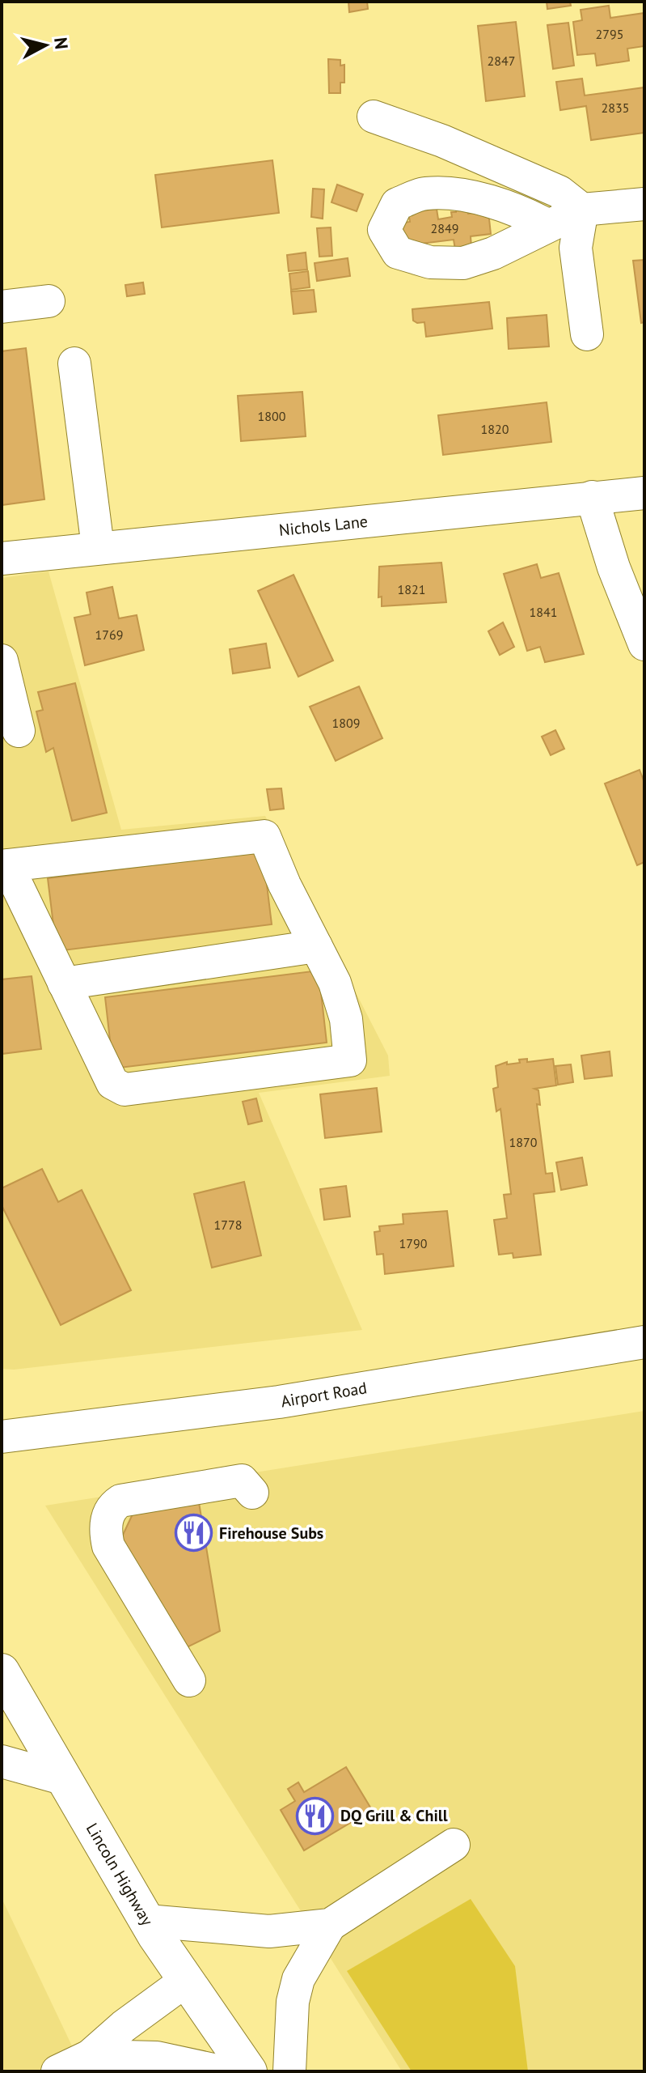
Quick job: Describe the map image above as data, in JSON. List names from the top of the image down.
{
  "streets": {
    "highway": ["Lincoln Highway"],
    "street": ["Nichols Lane", "Airport Road"]
  },
  "places": {
    "restaurant": ["Firehouse Subs", "DQ Grill & Chill"]
  },
  "house_numbers": [
    "2795",
    "2847",
    "2835",
    "2849",
    "1800",
    "1820",
    "1821",
    "1841",
    "1769",
    "1809",
    "1870",
    "1778",
    "1790"
  ],
  "north": "right"
}
